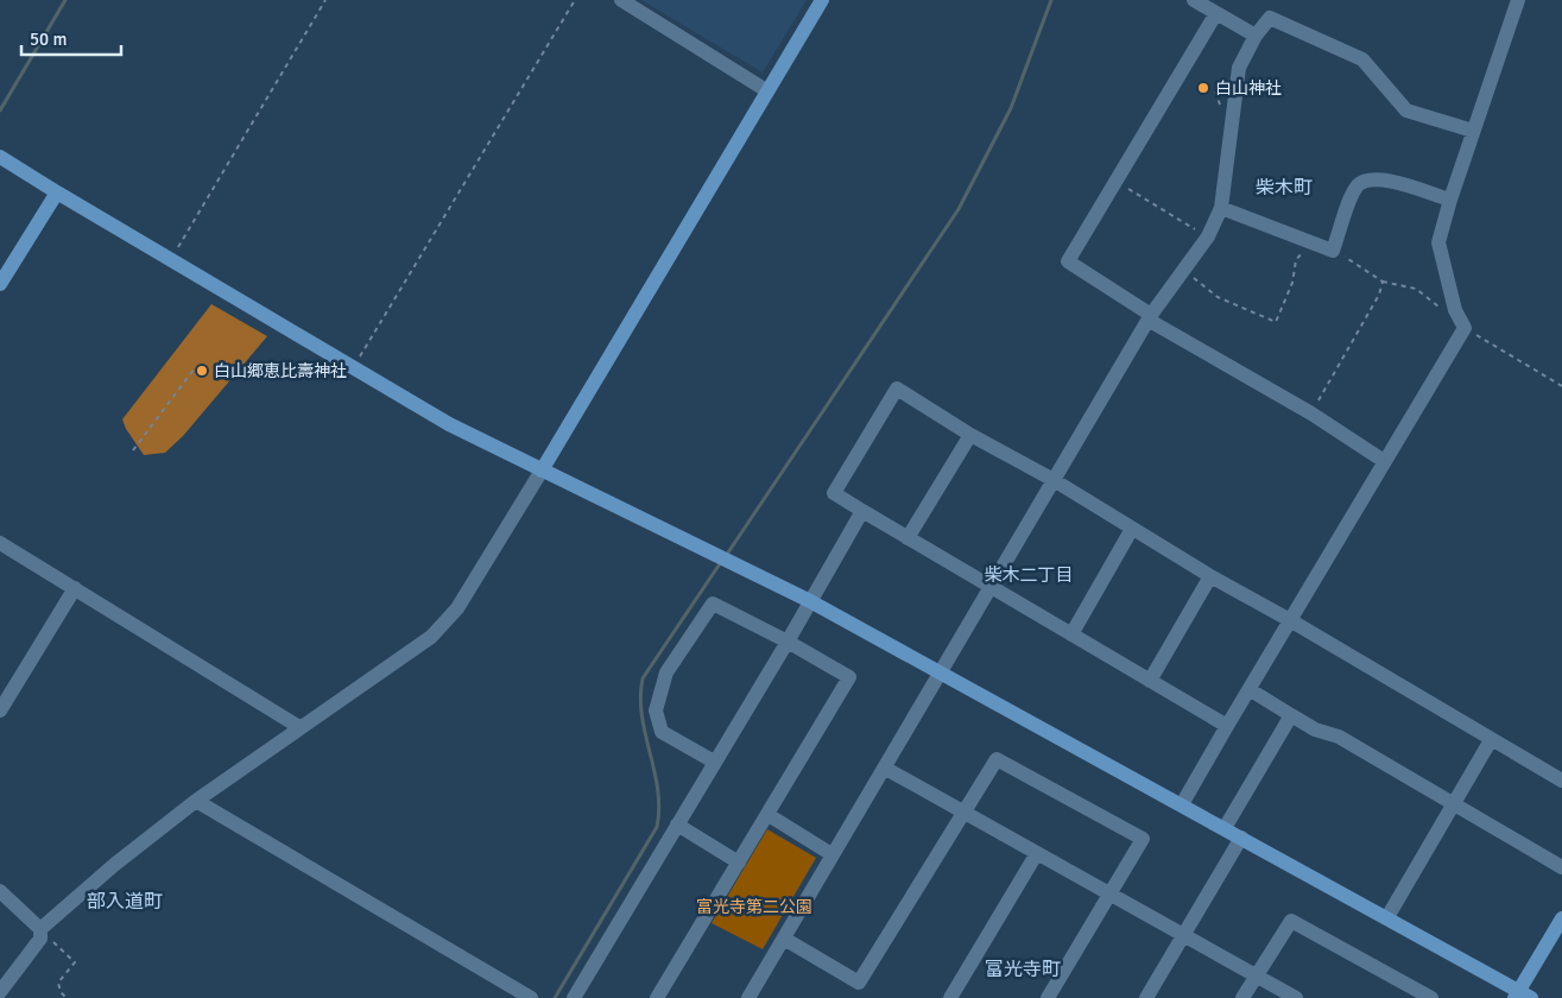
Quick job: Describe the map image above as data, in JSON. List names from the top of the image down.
{
  "districts": [
    "柴木町",
    "柴木二丁目",
    "部入道町",
    "富光寺町"
  ],
  "parks": ["富光寺第二公園"],
  "places": ["白山神社", "白山郷恵比壽神社"],
  "scale_bar": "50 m"
}
